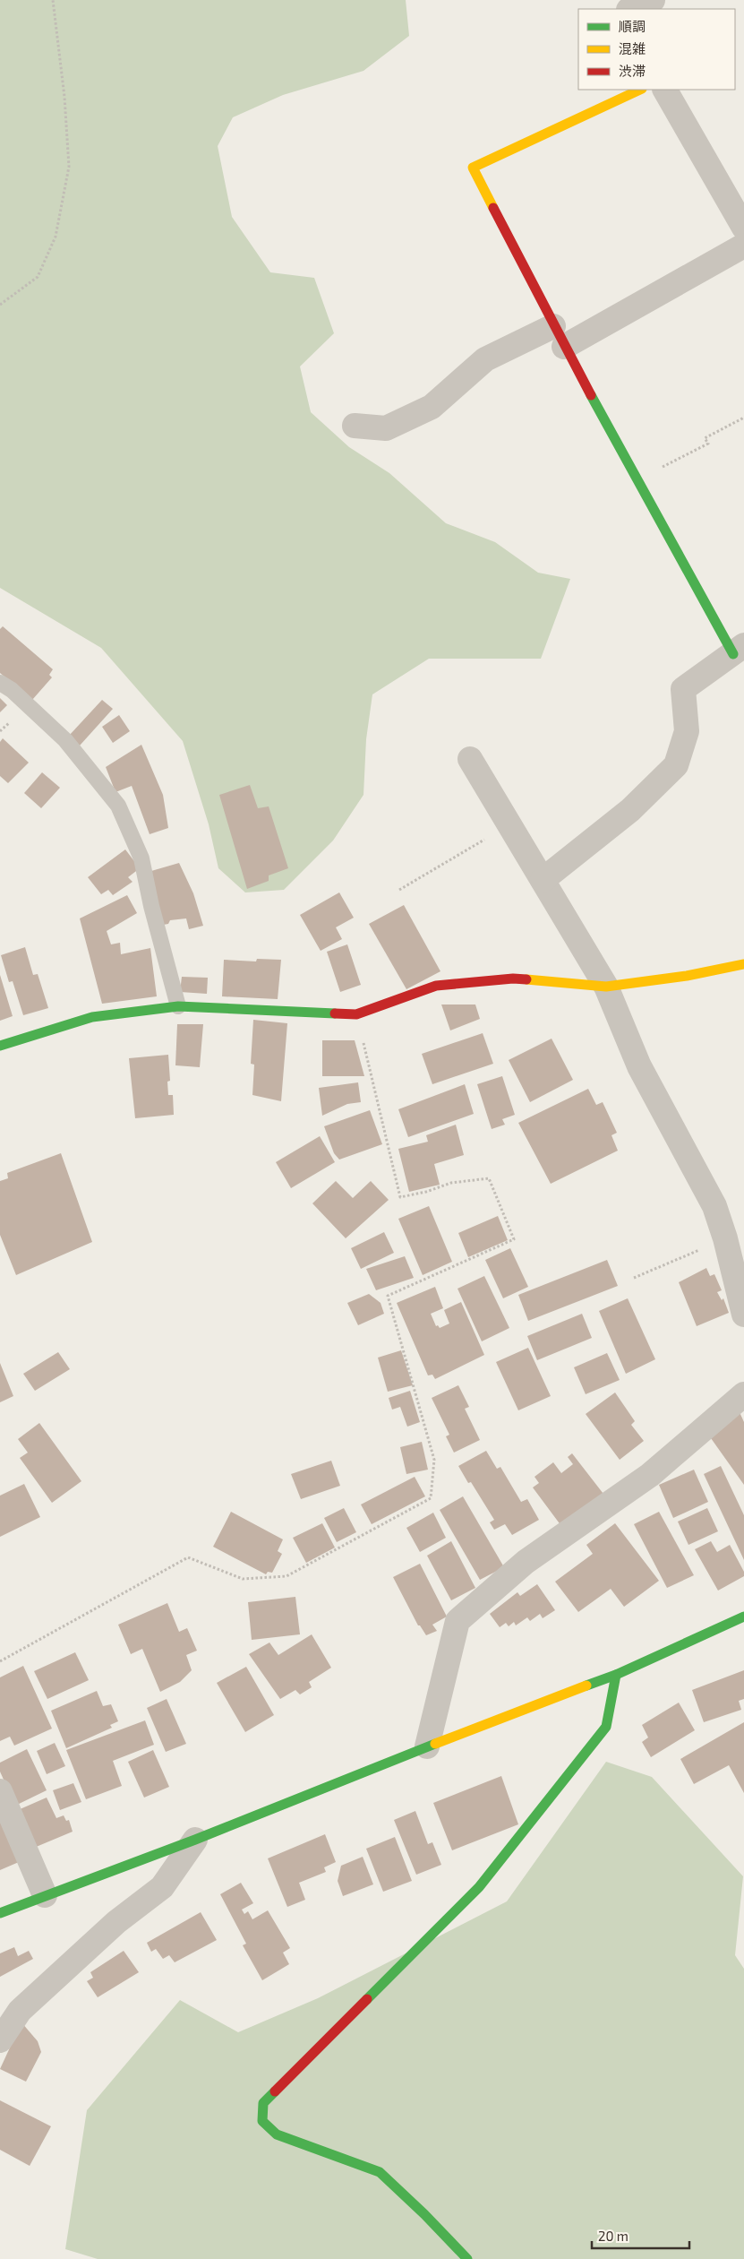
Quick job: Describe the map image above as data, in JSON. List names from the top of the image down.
{
  "legend": ["順調", "混雑", "渋滞"],
  "scale_bar": "20 m"
}
